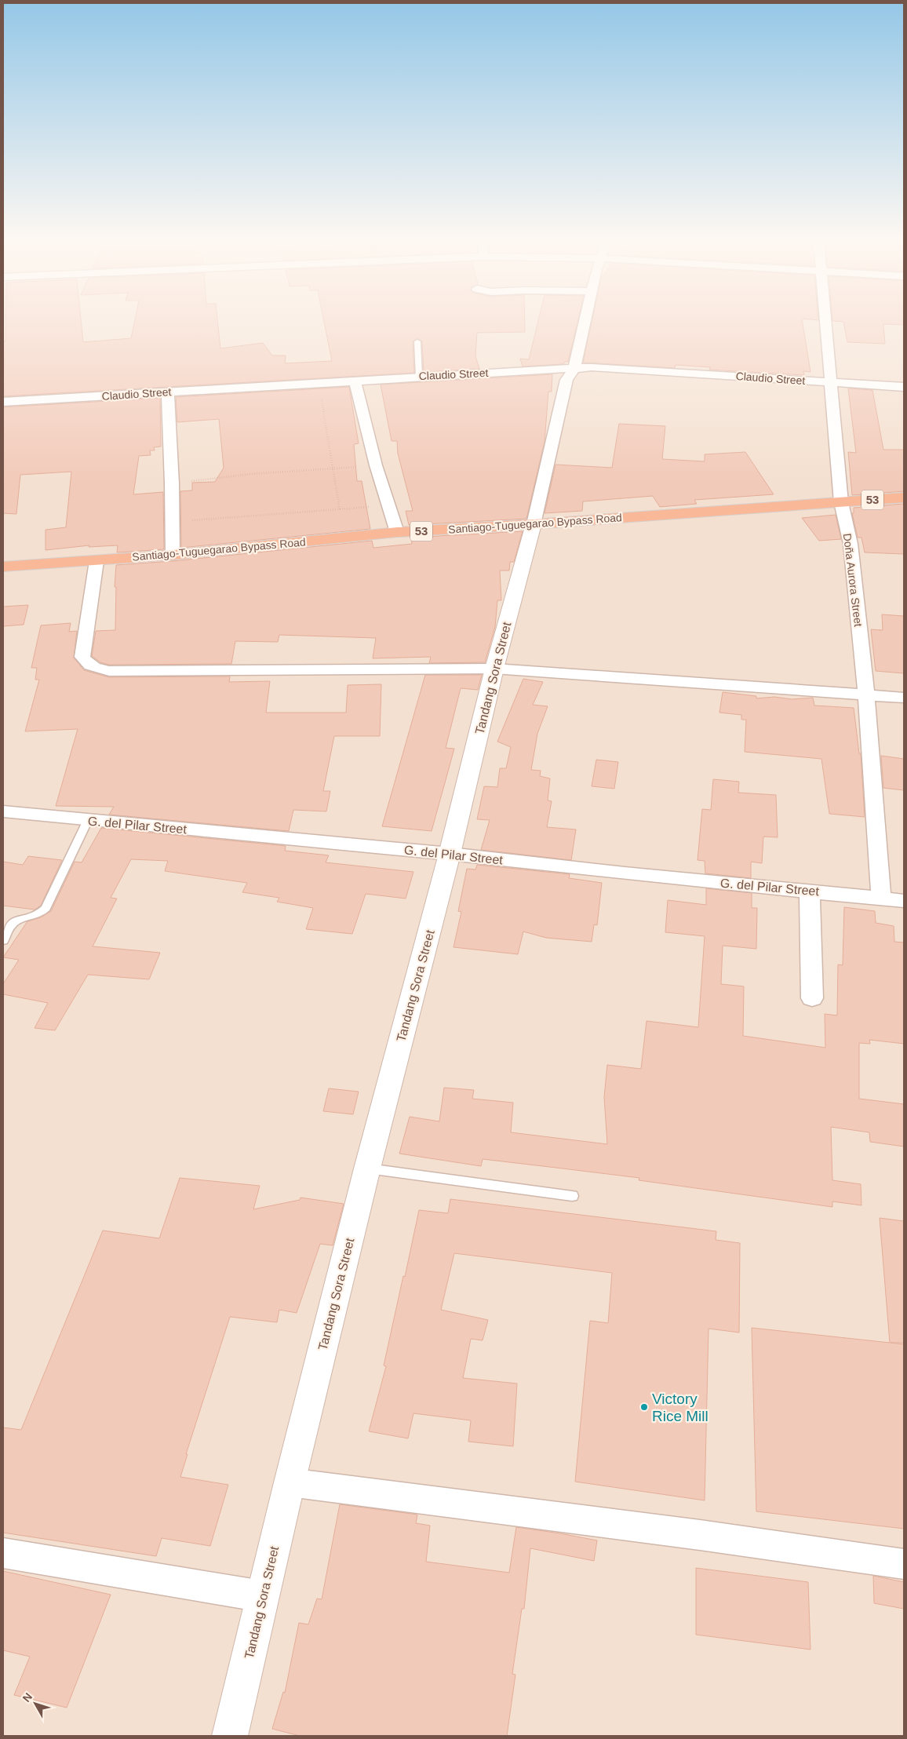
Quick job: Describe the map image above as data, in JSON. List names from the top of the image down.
{
  "streets": {
    "highway": ["53", "Santiago-Tuguegarao Bypass Road"],
    "street": [
      "Claudio Street",
      "Doña Aurora Street",
      "Tandang Sora Street",
      "G. del Pilar Street"
    ]
  },
  "crossings": [
    ["Claudio Street", "Doña Aurora Street"],
    ["Claudio Street", "Tandang Sora Street"],
    ["Santiago-Tuguegarao Bypass Road", "Doña Aurora Street"],
    ["Santiago-Tuguegarao Bypass Road", "Tandang Sora Street"],
    ["Doña Aurora Street", "G. del Pilar Street"],
    ["Tandang Sora Street", "G. del Pilar Street"]
  ],
  "places": ["Victory Rice Mill"],
  "north": "top left"
}
